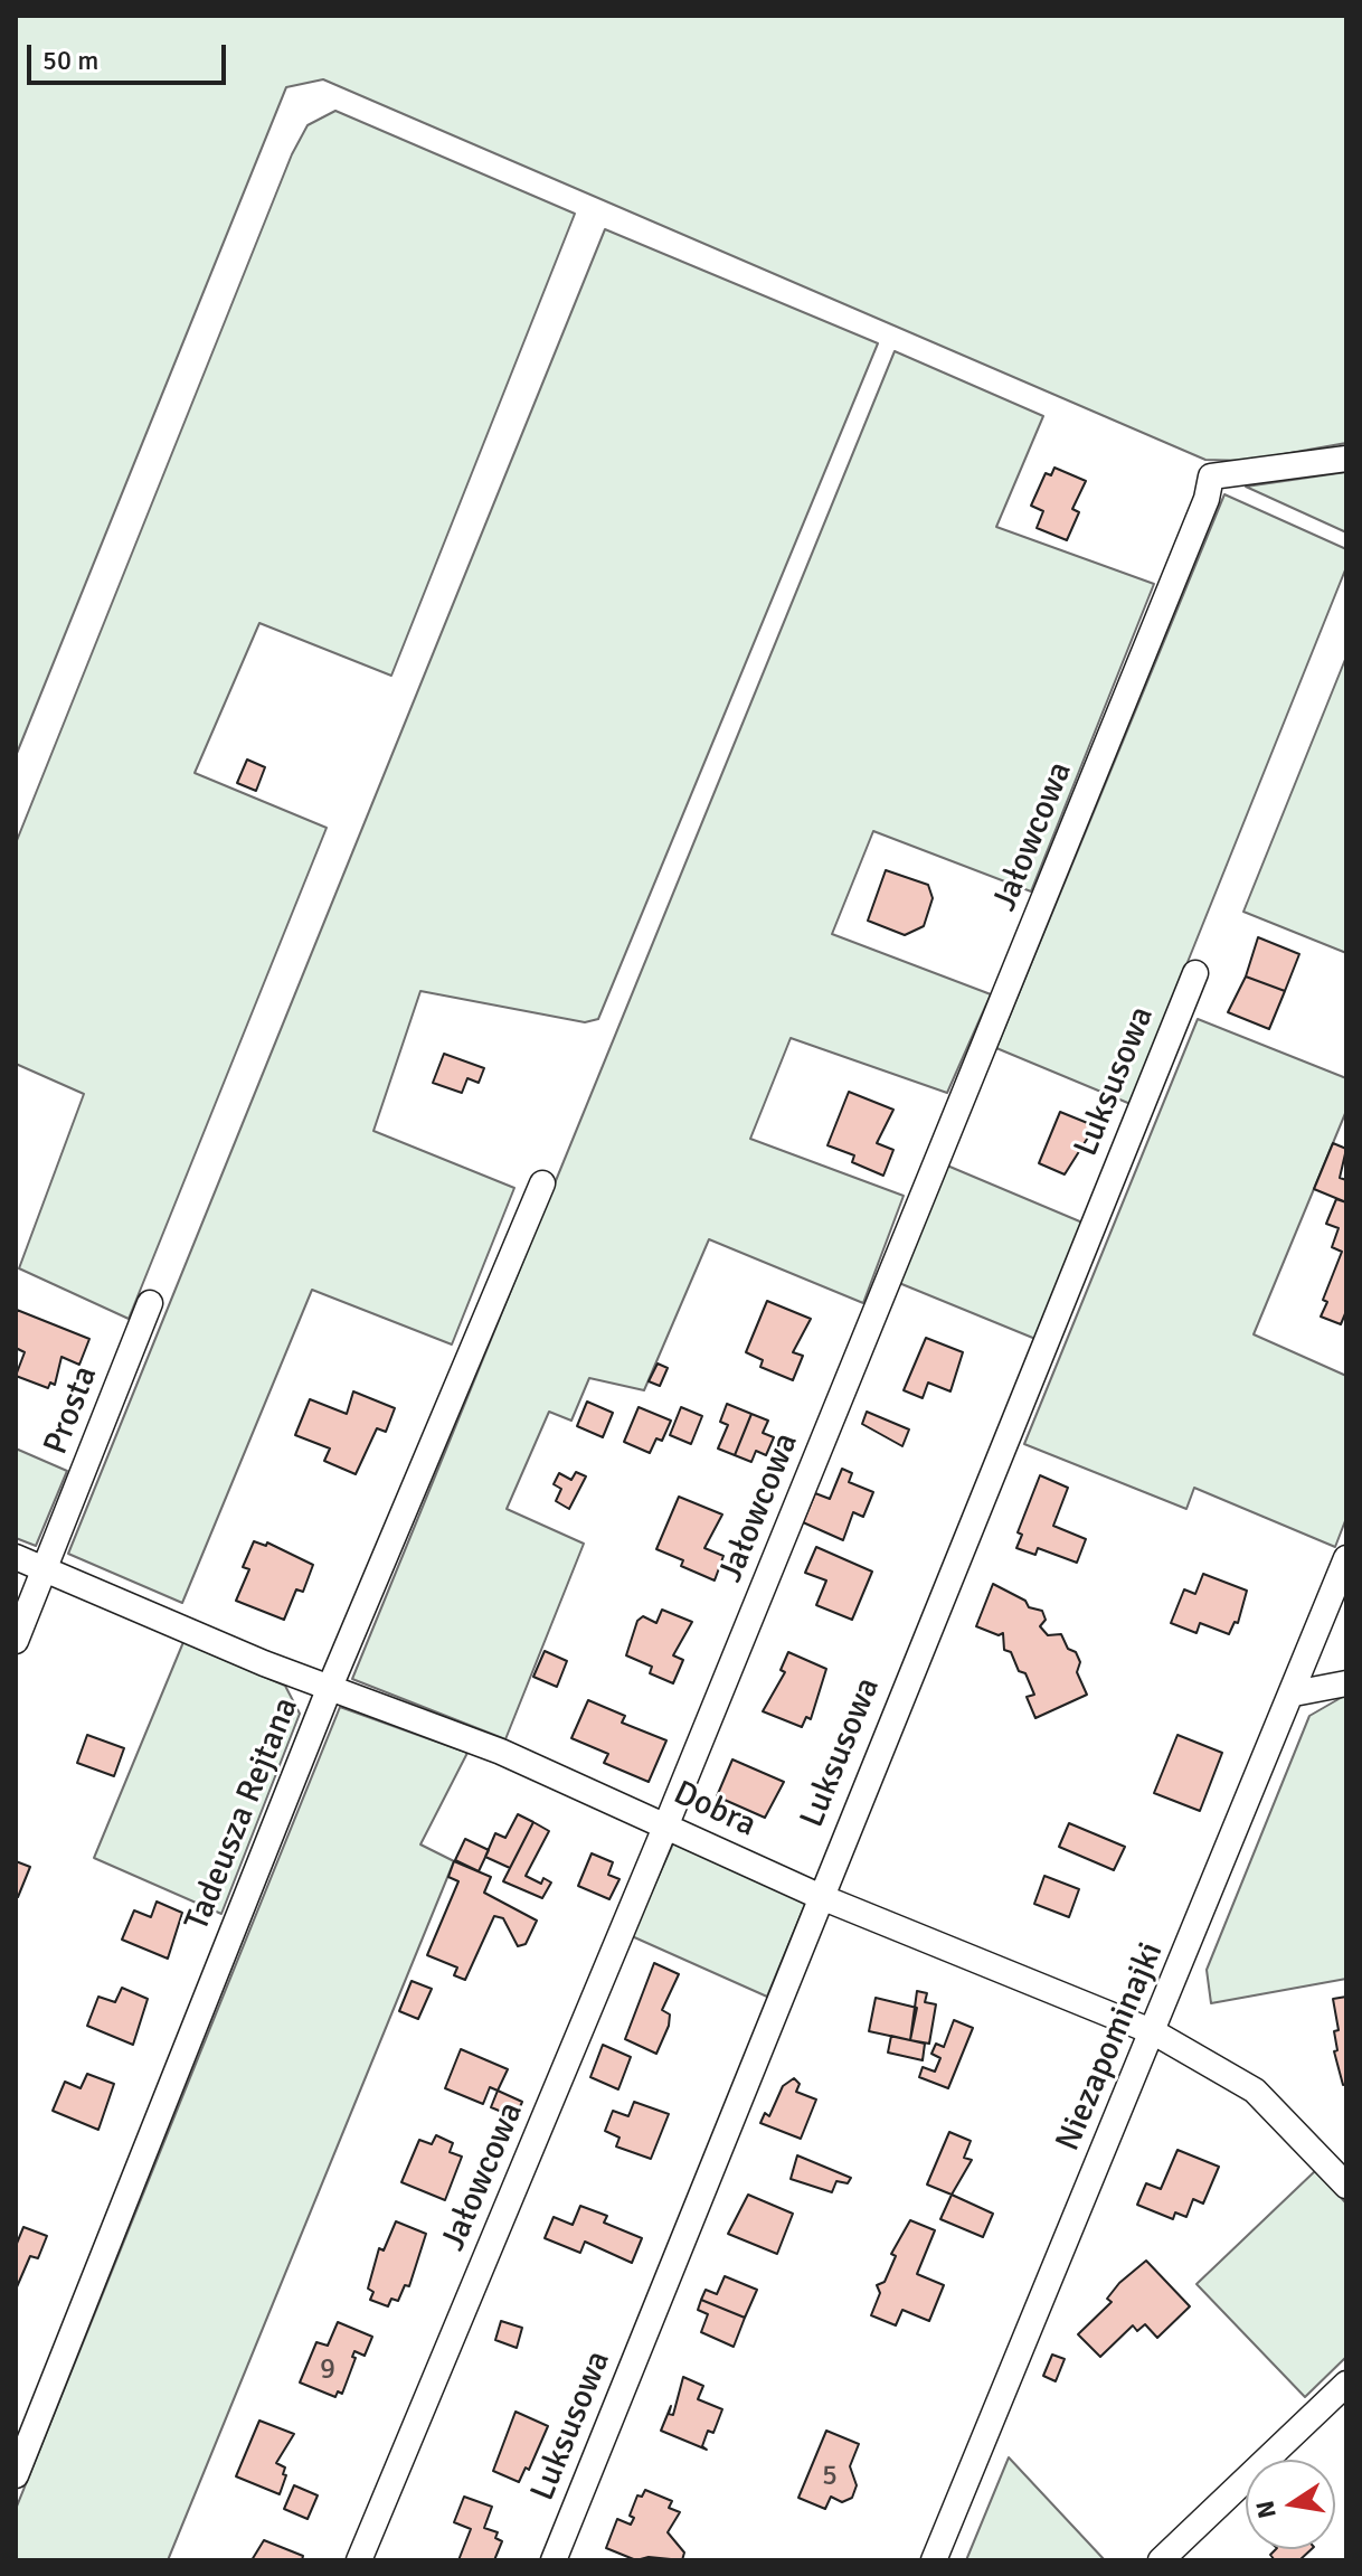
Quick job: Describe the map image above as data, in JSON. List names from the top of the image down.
{
  "streets": {
    "street": [
      "Jałowcowa",
      "Luksusowa",
      "Prosta",
      "Dobra",
      "Tadeusza Rejtana",
      "Niezapominajki"
    ]
  },
  "crossings": [
    ["Jałowcowa", "Dobra"],
    ["Luksusowa", "Dobra"],
    ["Prosta", "Dobra"],
    ["Dobra", "Tadeusza Rejtana"],
    ["Dobra", "Niezapominajki"]
  ],
  "house_numbers": ["9", "5"],
  "scale_bar": "50 m",
  "north": "left"
}
